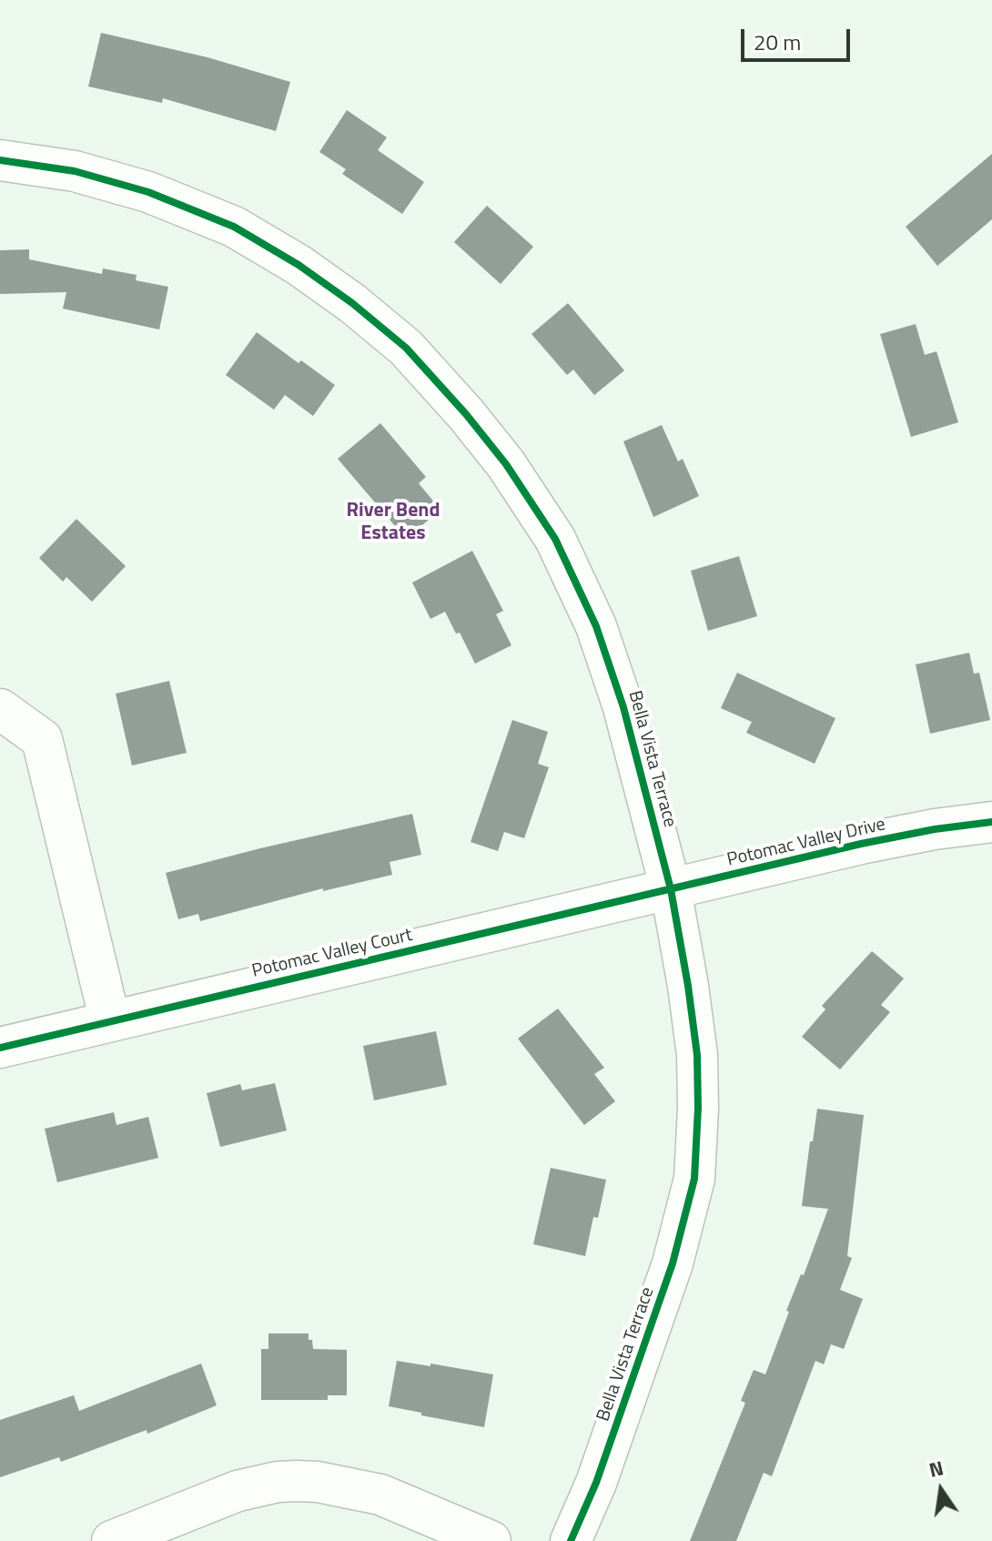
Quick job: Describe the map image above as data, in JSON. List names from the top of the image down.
{
  "streets": {
    "street": ["Bella Vista Terrace", "Potomac Valley Drive", "Potomac Valley Court"]
  },
  "crossings": [
    ["Bella Vista Terrace", "Potomac Valley Drive"],
    ["Bella Vista Terrace", "Potomac Valley Court"],
    ["Potomac Valley Drive", "Potomac Valley Court"]
  ],
  "districts": ["River Bend Estates"],
  "scale_bar": "20 m",
  "north": "top"
}
